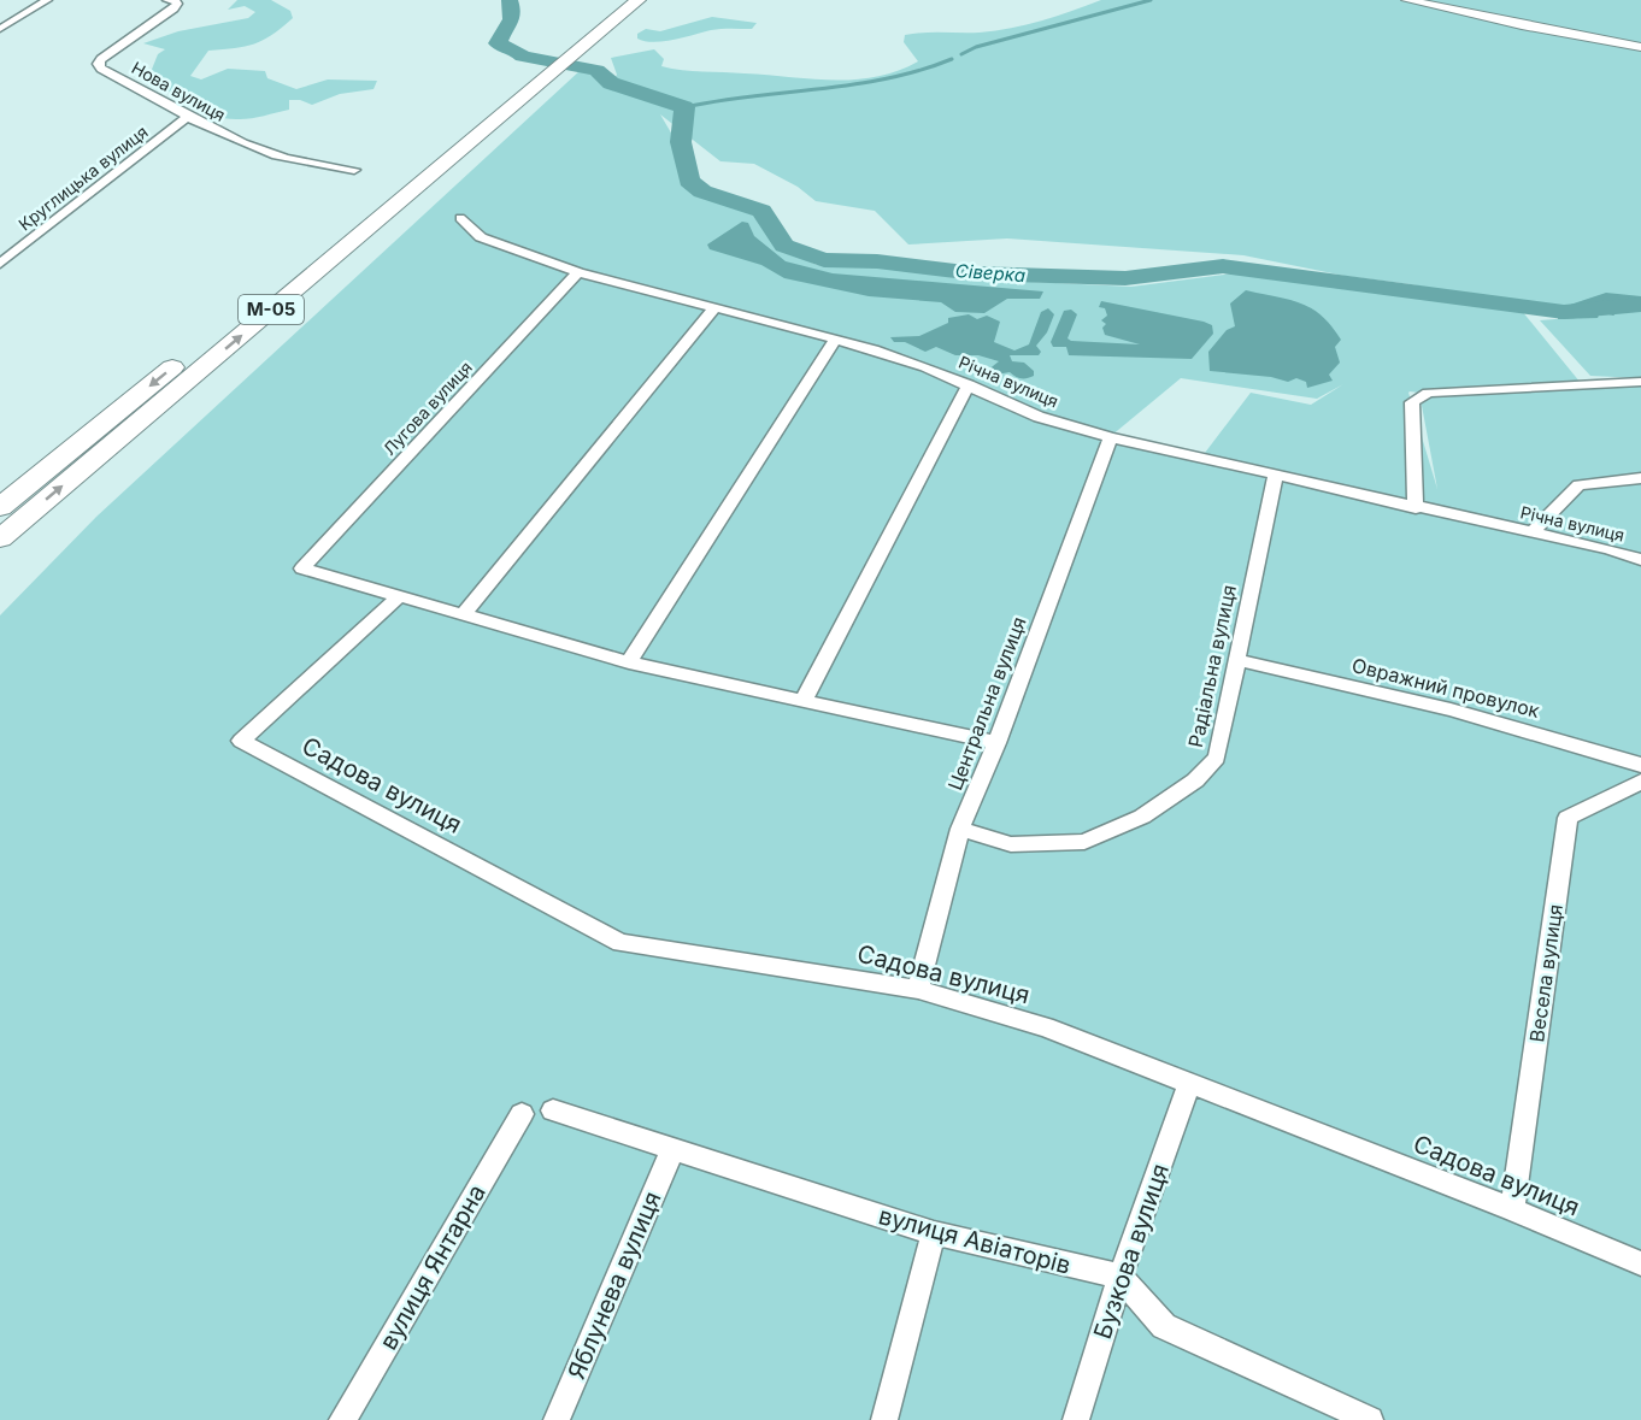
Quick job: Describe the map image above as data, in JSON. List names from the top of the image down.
{
  "streets": {
    "highway": ["М-05"],
    "street": [
      "Нова вулиця",
      "Круглицька вулиця",
      "Річна вулиця",
      "Лугова вулиця",
      "Радіальна вулиця",
      "Овражний провулок",
      "Центральна вулиця",
      "Садова вулиця",
      "Весела вулиця",
      "вулиця Авіаторів",
      "Бузкова вулиця",
      "вулиця Янтарна",
      "Яблунева вулиця"
    ]
  },
  "crossings": [
    ["Нова вулиця", "Круглицька вулиця"],
    ["Річна вулиця", "Лугова вулиця"],
    ["Річна вулиця", "Радіальна вулиця"],
    ["Річна вулиця", "Центральна вулиця"],
    ["Лугова вулиця", "Садова вулиця"],
    ["Радіальна вулиця", "Овражний провулок"],
    ["Радіальна вулиця", "Центральна вулиця"],
    ["Центральна вулиця", "Садова вулиця"],
    ["Садова вулиця", "Весела вулиця"],
    ["Садова вулиця", "Бузкова вулиця"],
    ["вулиця Авіаторів", "Бузкова вулиця"],
    ["вулиця Авіаторів", "Яблунева вулиця"]
  ],
  "water": ["Сіверка"]
}
